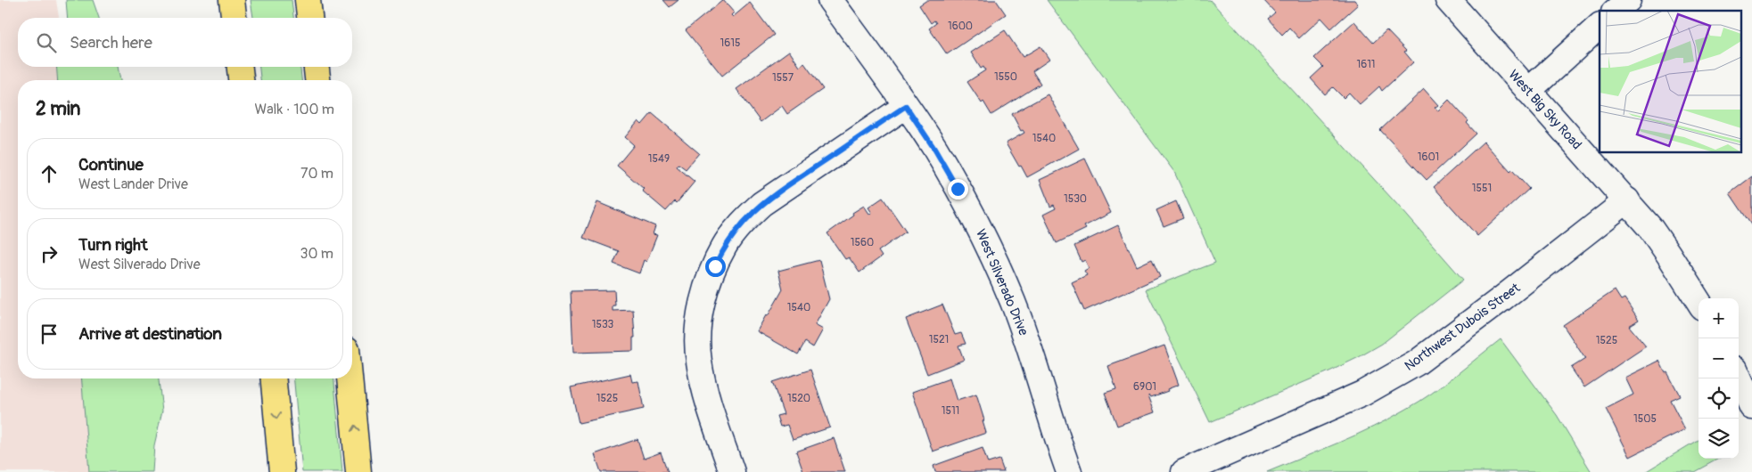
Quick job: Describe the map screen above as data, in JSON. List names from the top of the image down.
{
  "streets": {
    "street": ["West Big Sky Road", "West Silverado Drive", "Northwest Dubois Street"]
  },
  "crossings": [
    ["West Big Sky Road", "Northwest Dubois Street"]
  ],
  "house_numbers": [
    "1600",
    "1615",
    "1611",
    "1550",
    "1557",
    "1540",
    "1601",
    "1549",
    "1551",
    "1530",
    "1560",
    "1540",
    "1533",
    "1521",
    "1525",
    "6901",
    "1525",
    "1520",
    "1511",
    "1505"
  ],
  "page": {
    "search": "Search here",
    "heading": ["2 min", "Walk · 100 m"],
    "list": [
      ["Continue", "West Lander Drive", "70 m"],
      ["Turn right", "West Silverado Drive", "30 m"],
      "Arrive at destination"
    ],
    "map_buttons": ["+", "−"]
  }
}
